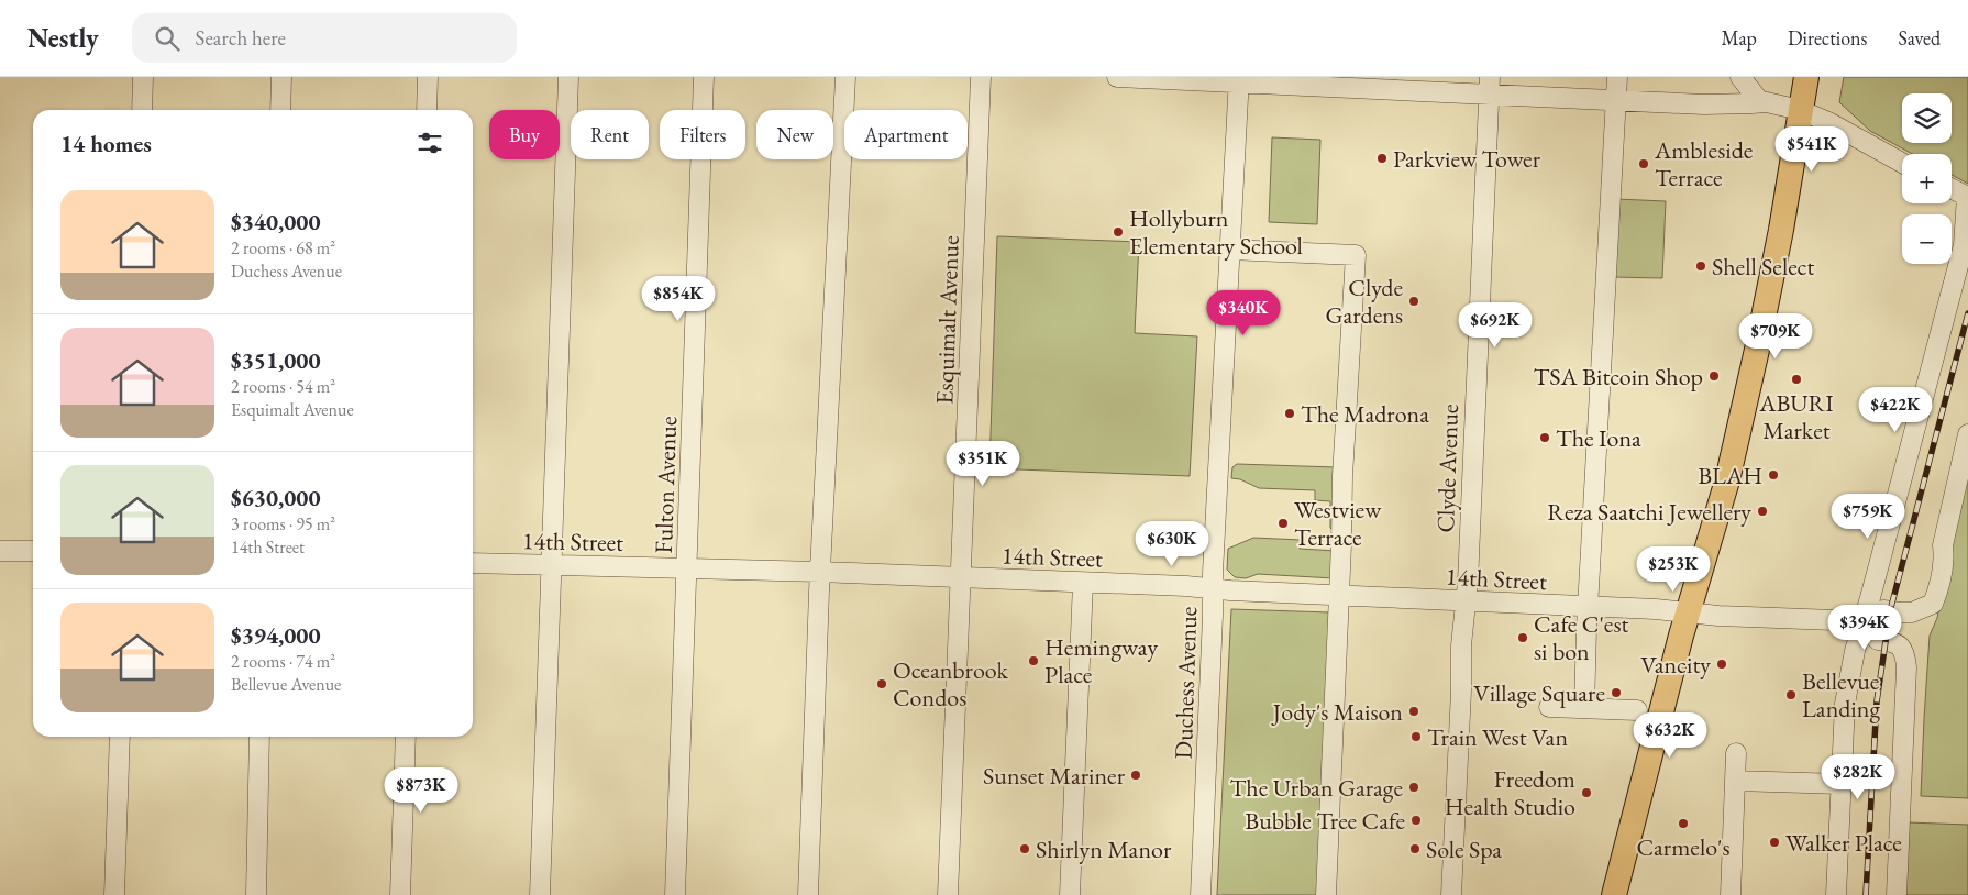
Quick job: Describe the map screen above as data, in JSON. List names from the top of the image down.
{
  "streets": {
    "street": [
      "Esquimalt Avenue",
      "Clyde Avenue",
      "Fulton Avenue",
      "14th Street",
      "Duchess Avenue"
    ]
  },
  "crossings": [
    ["Esquimalt Avenue", "14th Street"],
    ["Clyde Avenue", "14th Street"],
    ["Fulton Avenue", "14th Street"],
    ["14th Street", "Duchess Avenue"]
  ],
  "places": [
    "Parkview Tower",
    "Ambleside Terrace",
    "Hollyburn Elementary School",
    "Shell Select",
    "Clyde Gardens",
    "TSA Bitcoin Shop",
    "ABURI Market",
    "The Madrona",
    "The Iona",
    "BLAH",
    "Reza Saatchi Jewellery",
    "Westview Terrace",
    "Cafe C'est si bon",
    "Hemingway Place",
    "Vancity",
    "Oceanbrook Condos",
    "Village Square",
    "Bellevue Landing",
    "Jody's Maison",
    "Train West Van",
    "Sunset Mariner",
    "The Urban Garage",
    "Freedom Health Studio",
    "Bubble Tree Cafe",
    "Carmelo's",
    "Walker Place",
    "Shirlyn Manor",
    "Sole Spa"
  ],
  "page": {
    "header": "Nestly",
    "search": "Search here",
    "nav": ["Map", "Directions", "Saved"],
    "map_buttons": ["+", "−"],
    "chip": [
      "Buy",
      "Rent",
      "Filters",
      "New",
      "Apartment"
    ],
    "heading": "14 homes",
    "price": [
      "$541K",
      "$854K",
      "$340K",
      "$692K",
      "$709K",
      "$422K",
      "$351K",
      "$759K",
      "$630K",
      "$253K",
      "$394K",
      "$632K",
      "$282K",
      "$873K"
    ],
    "list": [
      {
        "name": "$340,000",
        "note": "2 rooms · 68 m² · Duchess Avenue"
      },
      {
        "name": "$351,000",
        "note": "2 rooms · 54 m² · Esquimalt Avenue"
      },
      {
        "name": "$630,000",
        "note": "3 rooms · 95 m² · 14th Street"
      },
      {
        "name": "$394,000",
        "note": "2 rooms · 74 m² · Bellevue Avenue"
      }
    ]
  }
}
